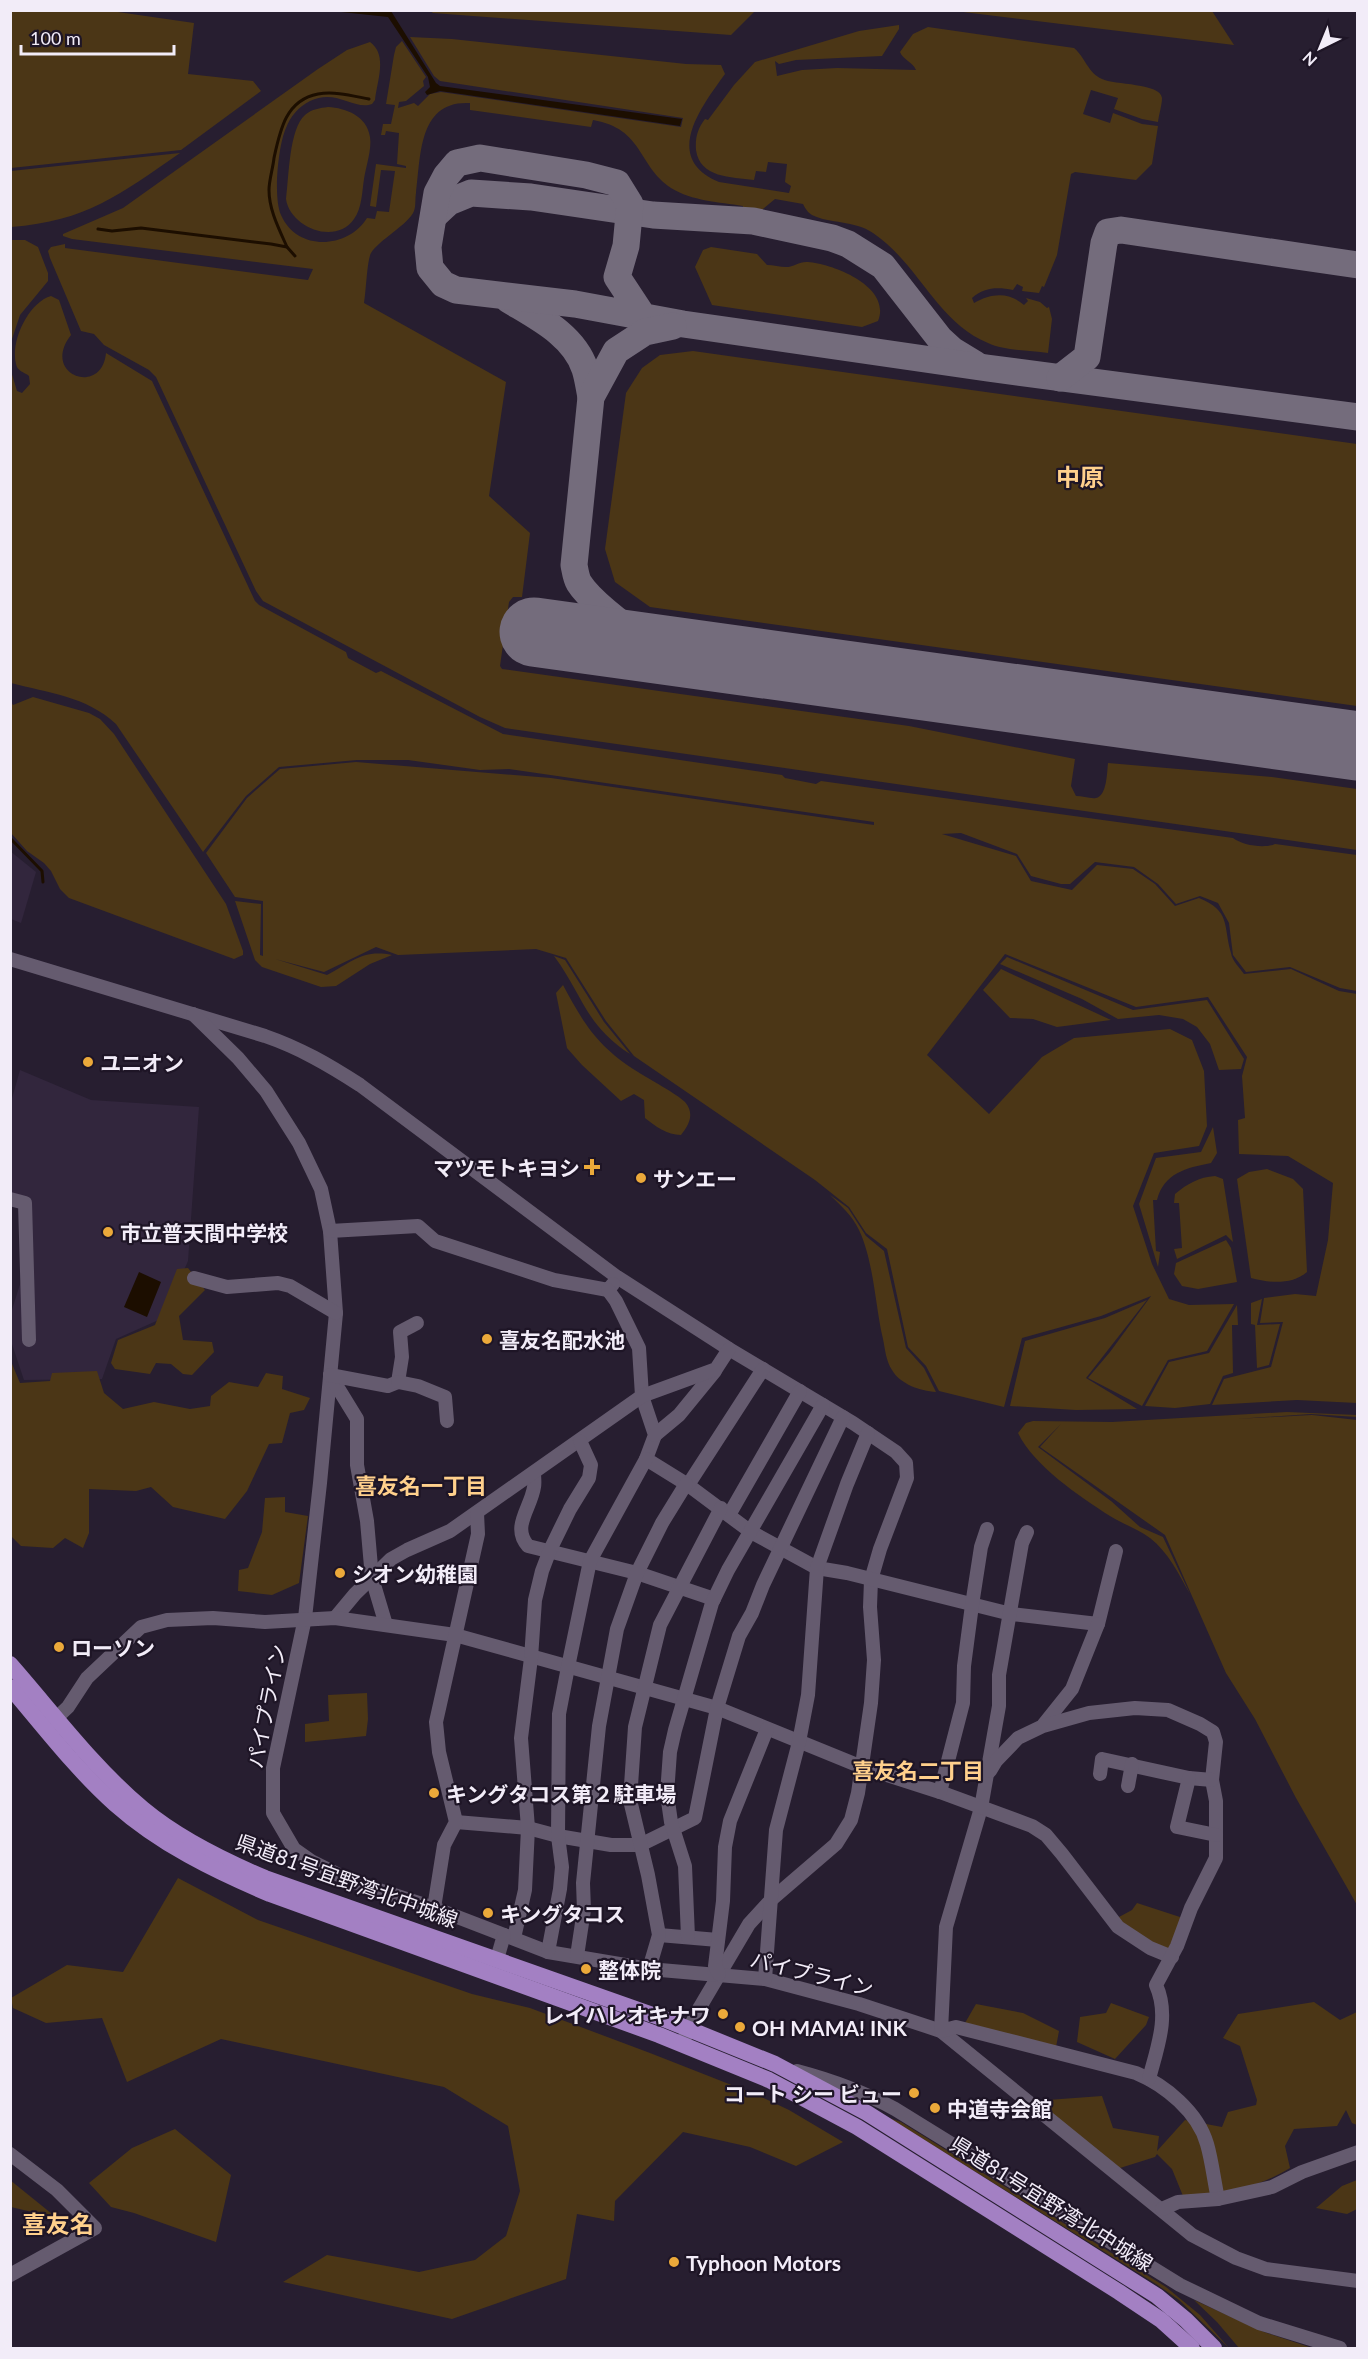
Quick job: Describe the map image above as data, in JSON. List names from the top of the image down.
{
  "streets": {
    "main road": ["県道81号宜野湾北中城線"],
    "street": ["パイプライン"]
  },
  "districts": [
    "中原",
    "喜友名一丁目",
    "喜友名二丁目",
    "喜友名"
  ],
  "places": {
    "other": [
      "ユニオン",
      "サンエー",
      "市立普天間中学校",
      "喜友名配水池",
      "シオン幼稚園",
      "ローソン",
      "キングタコス第２駐車場",
      "キングタコス",
      "整体院",
      "レイハレオキナワ",
      "OH MAMA! INK",
      "コート シー ビュー",
      "中道寺会館",
      "Typhoon Motors"
    ],
    "health": ["マツモトキヨシ"]
  },
  "scale_bar": "100 m",
  "north": "bottom left"
}
